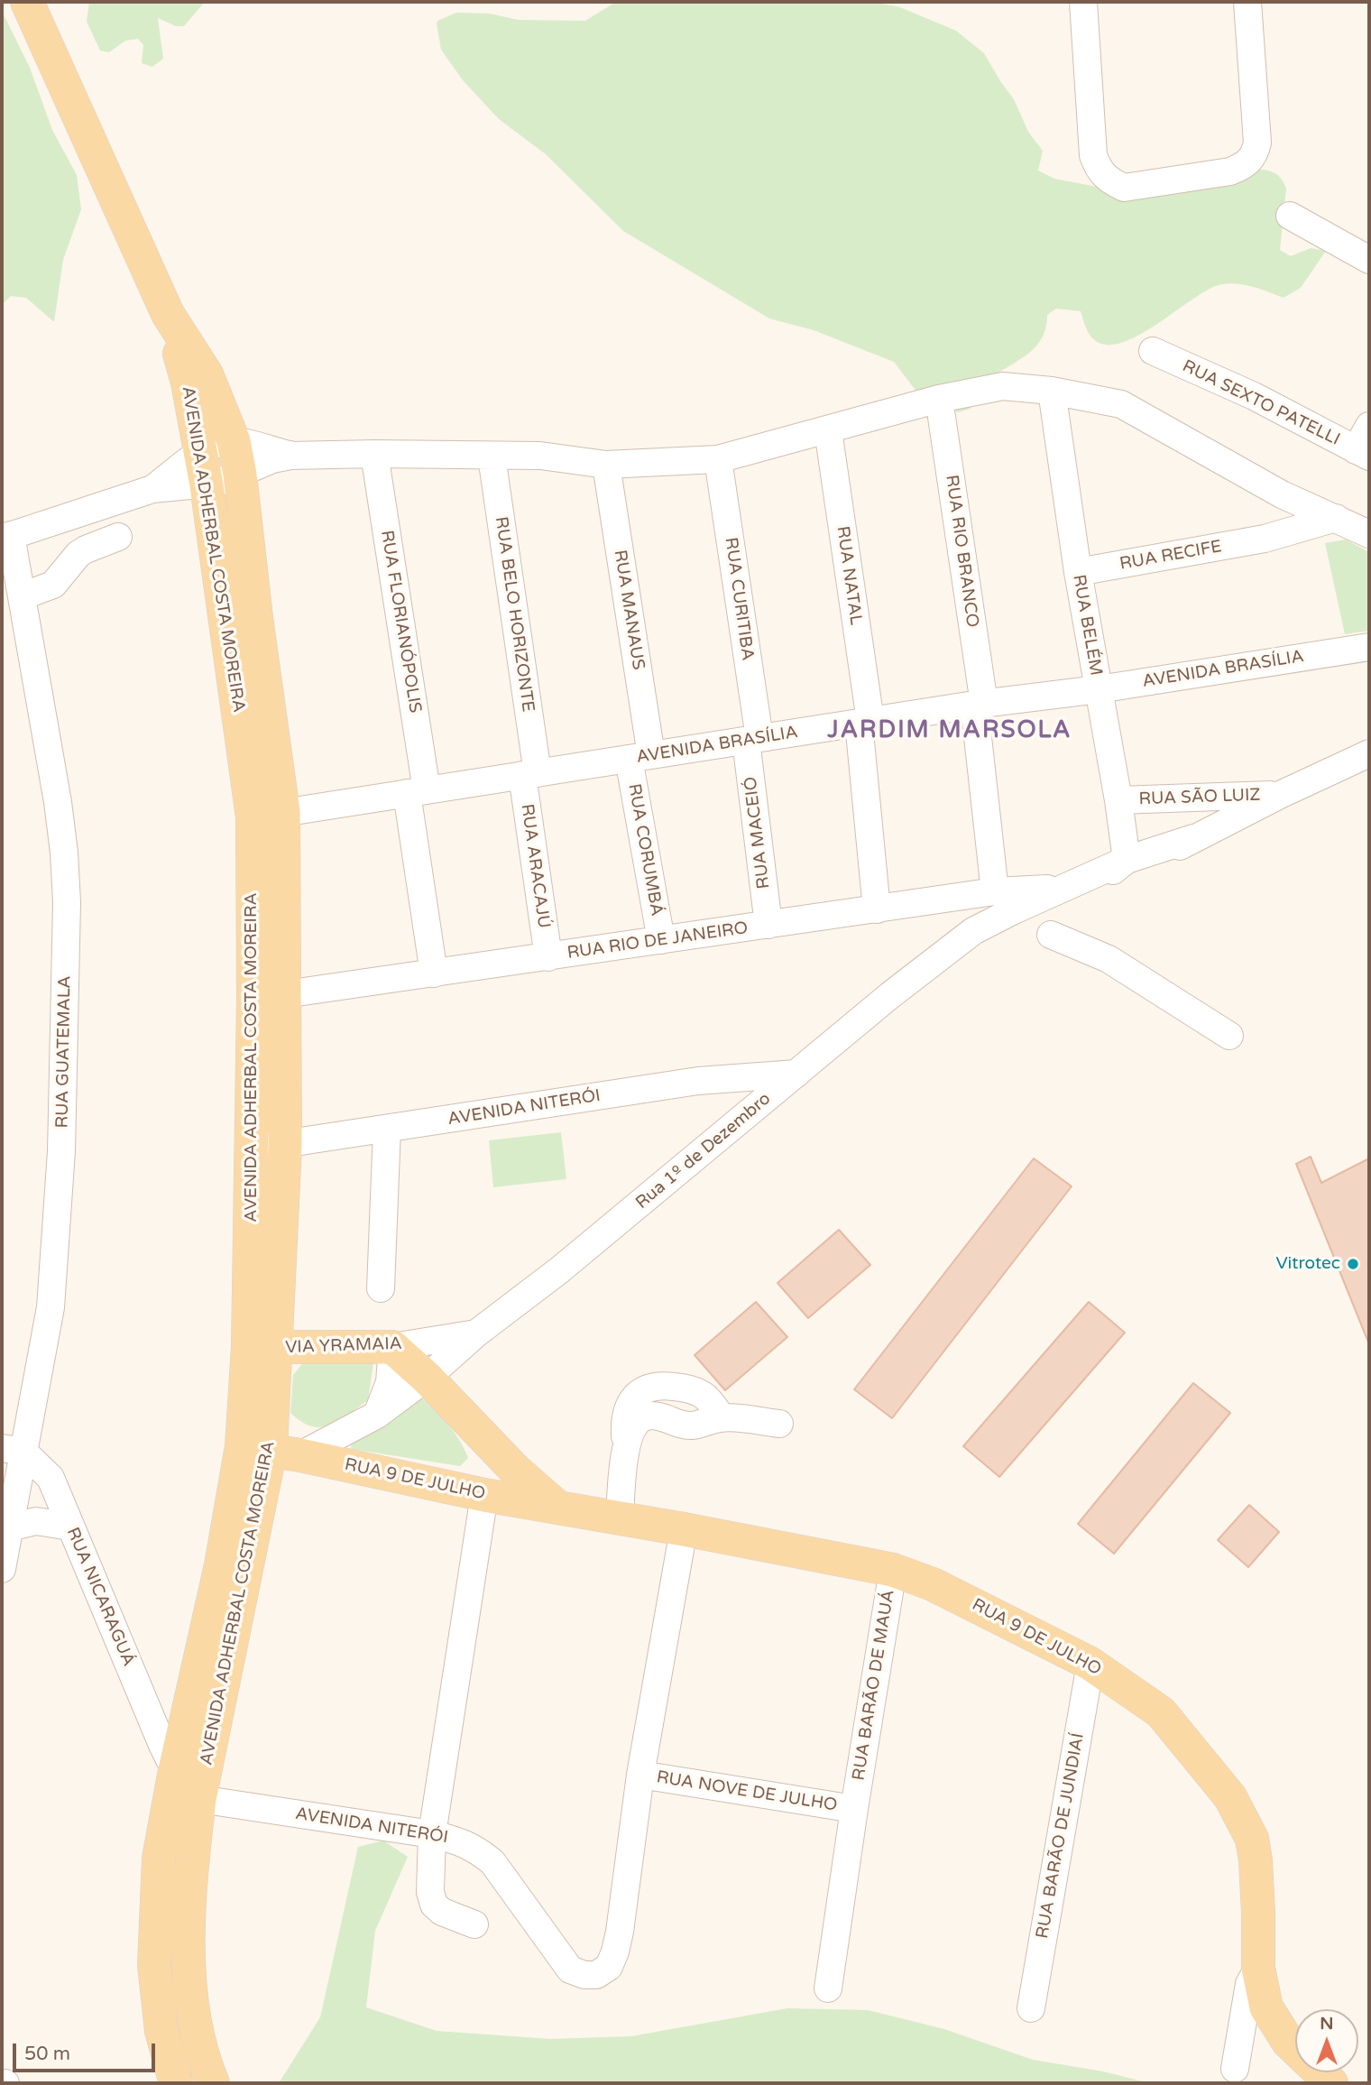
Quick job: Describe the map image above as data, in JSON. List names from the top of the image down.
{
  "streets": {
    "main road": ["AVENIDA ADHERBAL COSTA MOREIRA", "VIA YRAMAIA", "RUA 9 DE JULHO"],
    "street": [
      "RUA SEXTO PATELLI",
      "RUA RIO BRANCO",
      "RUA RECIFE",
      "RUA NATAL",
      "RUA CURITIBA",
      "RUA MANAUS",
      "RUA BELO HORIZONTE",
      "RUA FLORIANÓPOLIS",
      "RUA BELÉM",
      "AVENIDA BRASÍLIA",
      "RUA SÃO LUIZ",
      "RUA MACEIÓ",
      "RUA CORUMBÁ",
      "RUA ARACAJÚ",
      "RUA RIO DE JANEIRO",
      "RUA GUATEMALA",
      "AVENIDA NITERÓI",
      "Rua 1º de Dezembro",
      "RUA NICARAGUÁ",
      "RUA BARÃO DE MAUÁ",
      "RUA NOVE DE JULHO",
      "RUA BARÃO DE JUNDIAÍ"
    ]
  },
  "crossings": [
    ["AVENIDA ADHERBAL COSTA MOREIRA", "AVENIDA BRASÍLIA"],
    ["AVENIDA ADHERBAL COSTA MOREIRA", "RUA RIO DE JANEIRO"],
    ["AVENIDA ADHERBAL COSTA MOREIRA", "AVENIDA NITERÓI"],
    ["AVENIDA ADHERBAL COSTA MOREIRA", "Rua 1º de Dezembro"],
    ["AVENIDA ADHERBAL COSTA MOREIRA", "VIA YRAMAIA"],
    ["AVENIDA ADHERBAL COSTA MOREIRA", "RUA 9 DE JULHO"],
    ["AVENIDA ADHERBAL COSTA MOREIRA", "RUA NICARAGUÁ"],
    ["RUA RIO BRANCO", "AVENIDA BRASÍLIA"],
    ["RUA RIO BRANCO", "RUA RIO DE JANEIRO"],
    ["RUA RECIFE", "RUA BELÉM"],
    ["RUA NATAL", "AVENIDA BRASÍLIA"],
    ["RUA NATAL", "RUA RIO DE JANEIRO"],
    ["RUA CURITIBA", "AVENIDA BRASÍLIA"],
    ["RUA CURITIBA", "RUA MACEIÓ"],
    ["RUA MANAUS", "AVENIDA BRASÍLIA"],
    ["RUA MANAUS", "RUA CORUMBÁ"],
    ["RUA BELO HORIZONTE", "AVENIDA BRASÍLIA"],
    ["RUA BELO HORIZONTE", "RUA ARACAJÚ"],
    ["RUA FLORIANÓPOLIS", "AVENIDA BRASÍLIA"],
    ["RUA FLORIANÓPOLIS", "RUA RIO DE JANEIRO"],
    ["RUA BELÉM", "AVENIDA BRASÍLIA"],
    ["RUA BELÉM", "RUA SÃO LUIZ"],
    ["RUA BELÉM", "Rua 1º de Dezembro"],
    ["AVENIDA BRASÍLIA", "RUA MACEIÓ"],
    ["AVENIDA BRASÍLIA", "RUA CORUMBÁ"],
    ["AVENIDA BRASÍLIA", "RUA ARACAJÚ"],
    ["RUA SÃO LUIZ", "Rua 1º de Dezembro"],
    ["RUA MACEIÓ", "RUA RIO DE JANEIRO"],
    ["RUA CORUMBÁ", "RUA RIO DE JANEIRO"],
    ["RUA ARACAJÚ", "RUA RIO DE JANEIRO"],
    ["RUA RIO DE JANEIRO", "Rua 1º de Dezembro"],
    ["RUA GUATEMALA", "RUA NICARAGUÁ"],
    ["AVENIDA NITERÓI", "Rua 1º de Dezembro"],
    ["AVENIDA NITERÓI", "RUA NOVE DE JULHO"],
    ["Rua 1º de Dezembro", "VIA YRAMAIA"],
    ["Rua 1º de Dezembro", "RUA 9 DE JULHO"],
    ["RUA 9 DE JULHO", "RUA BARÃO DE MAUÁ"],
    ["RUA 9 DE JULHO", "RUA BARÃO DE JUNDIAÍ"],
    ["RUA BARÃO DE MAUÁ", "RUA NOVE DE JULHO"]
  ],
  "districts": ["JARDIM MARSOLA"],
  "places": ["Vitrotec"],
  "scale_bar": "50 m",
  "north": "top"
}
